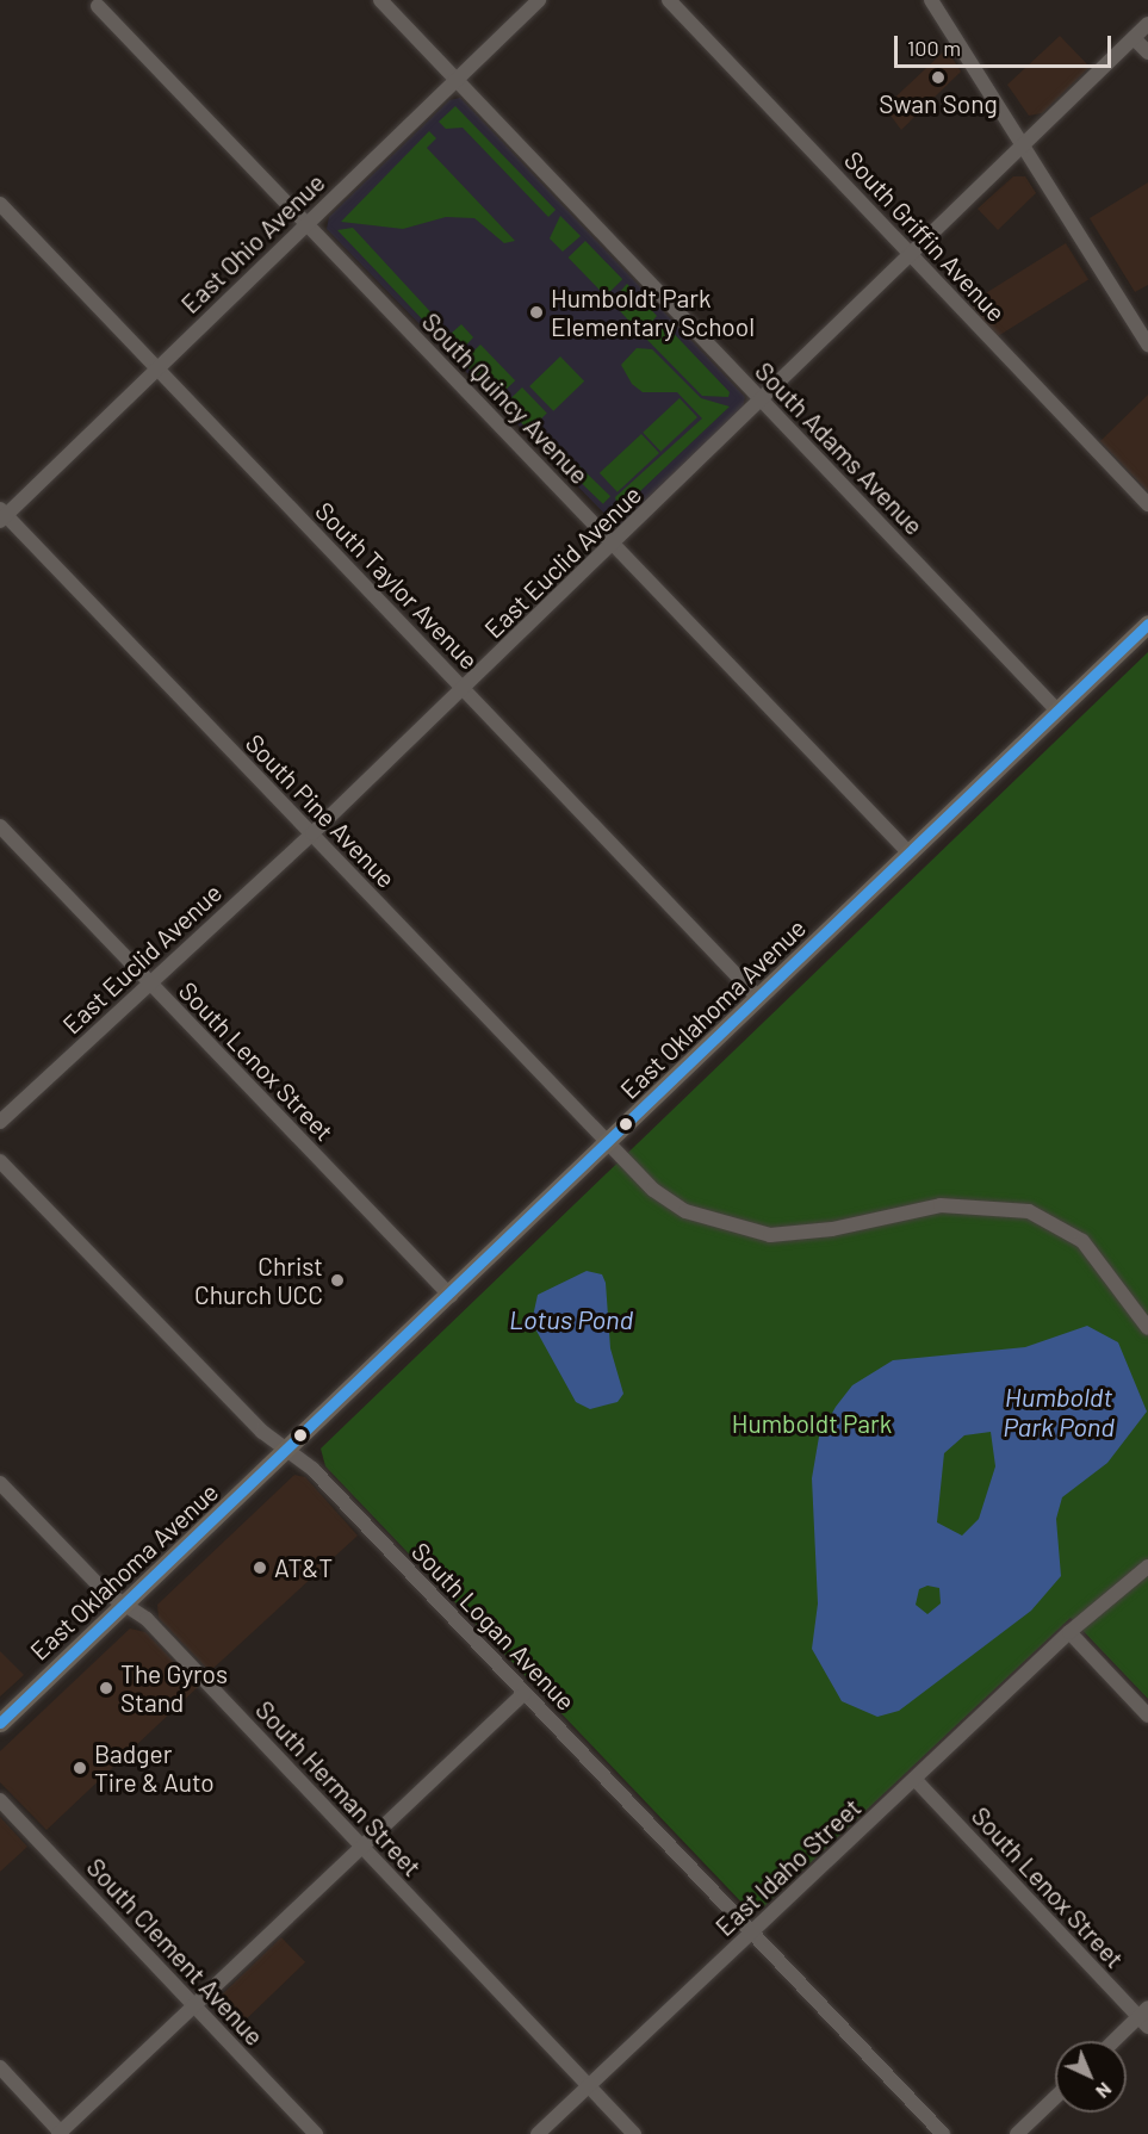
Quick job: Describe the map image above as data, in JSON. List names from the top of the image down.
{
  "streets": {
    "main road": ["East Oklahoma Avenue"],
    "street": [
      "South Griffin Avenue",
      "East Ohio Avenue",
      "South Quincy Avenue",
      "South Adams Avenue",
      "East Euclid Avenue",
      "South Taylor Avenue",
      "South Pine Avenue",
      "South Lenox Street",
      "South Logan Avenue",
      "South Herman Street",
      "East Idaho Street",
      "South Clement Avenue"
    ]
  },
  "crossings": [
    ["South Griffin Avenue", "East Euclid Avenue"],
    ["East Ohio Avenue", "South Quincy Avenue"],
    ["East Ohio Avenue", "South Adams Avenue"],
    ["East Ohio Avenue", "South Taylor Avenue"],
    ["East Ohio Avenue", "South Pine Avenue"],
    ["South Quincy Avenue", "East Euclid Avenue"],
    ["South Quincy Avenue", "East Oklahoma Avenue"],
    ["South Adams Avenue", "East Euclid Avenue"],
    ["South Adams Avenue", "East Oklahoma Avenue"],
    ["East Euclid Avenue", "South Taylor Avenue"],
    ["East Euclid Avenue", "South Pine Avenue"],
    ["East Euclid Avenue", "South Lenox Street"],
    ["South Taylor Avenue", "East Oklahoma Avenue"],
    ["South Pine Avenue", "East Oklahoma Avenue"],
    ["East Oklahoma Avenue", "South Lenox Street"],
    ["East Oklahoma Avenue", "South Logan Avenue"],
    ["East Oklahoma Avenue", "South Herman Street"],
    ["South Lenox Street", "East Idaho Street"],
    ["South Logan Avenue", "East Idaho Street"],
    ["South Herman Street", "East Idaho Street"]
  ],
  "water": ["Lotus Pond", "Humboldt Park Pond"],
  "parks": ["Humboldt Park"],
  "places": [
    "Swan Song",
    "Humboldt Park Elementary School",
    "Christ Church UCC",
    "AT&T",
    "The Gyros Stand",
    "Badger Tire & Auto"
  ],
  "scale_bar": "100 m",
  "north": "bottom right"
}
